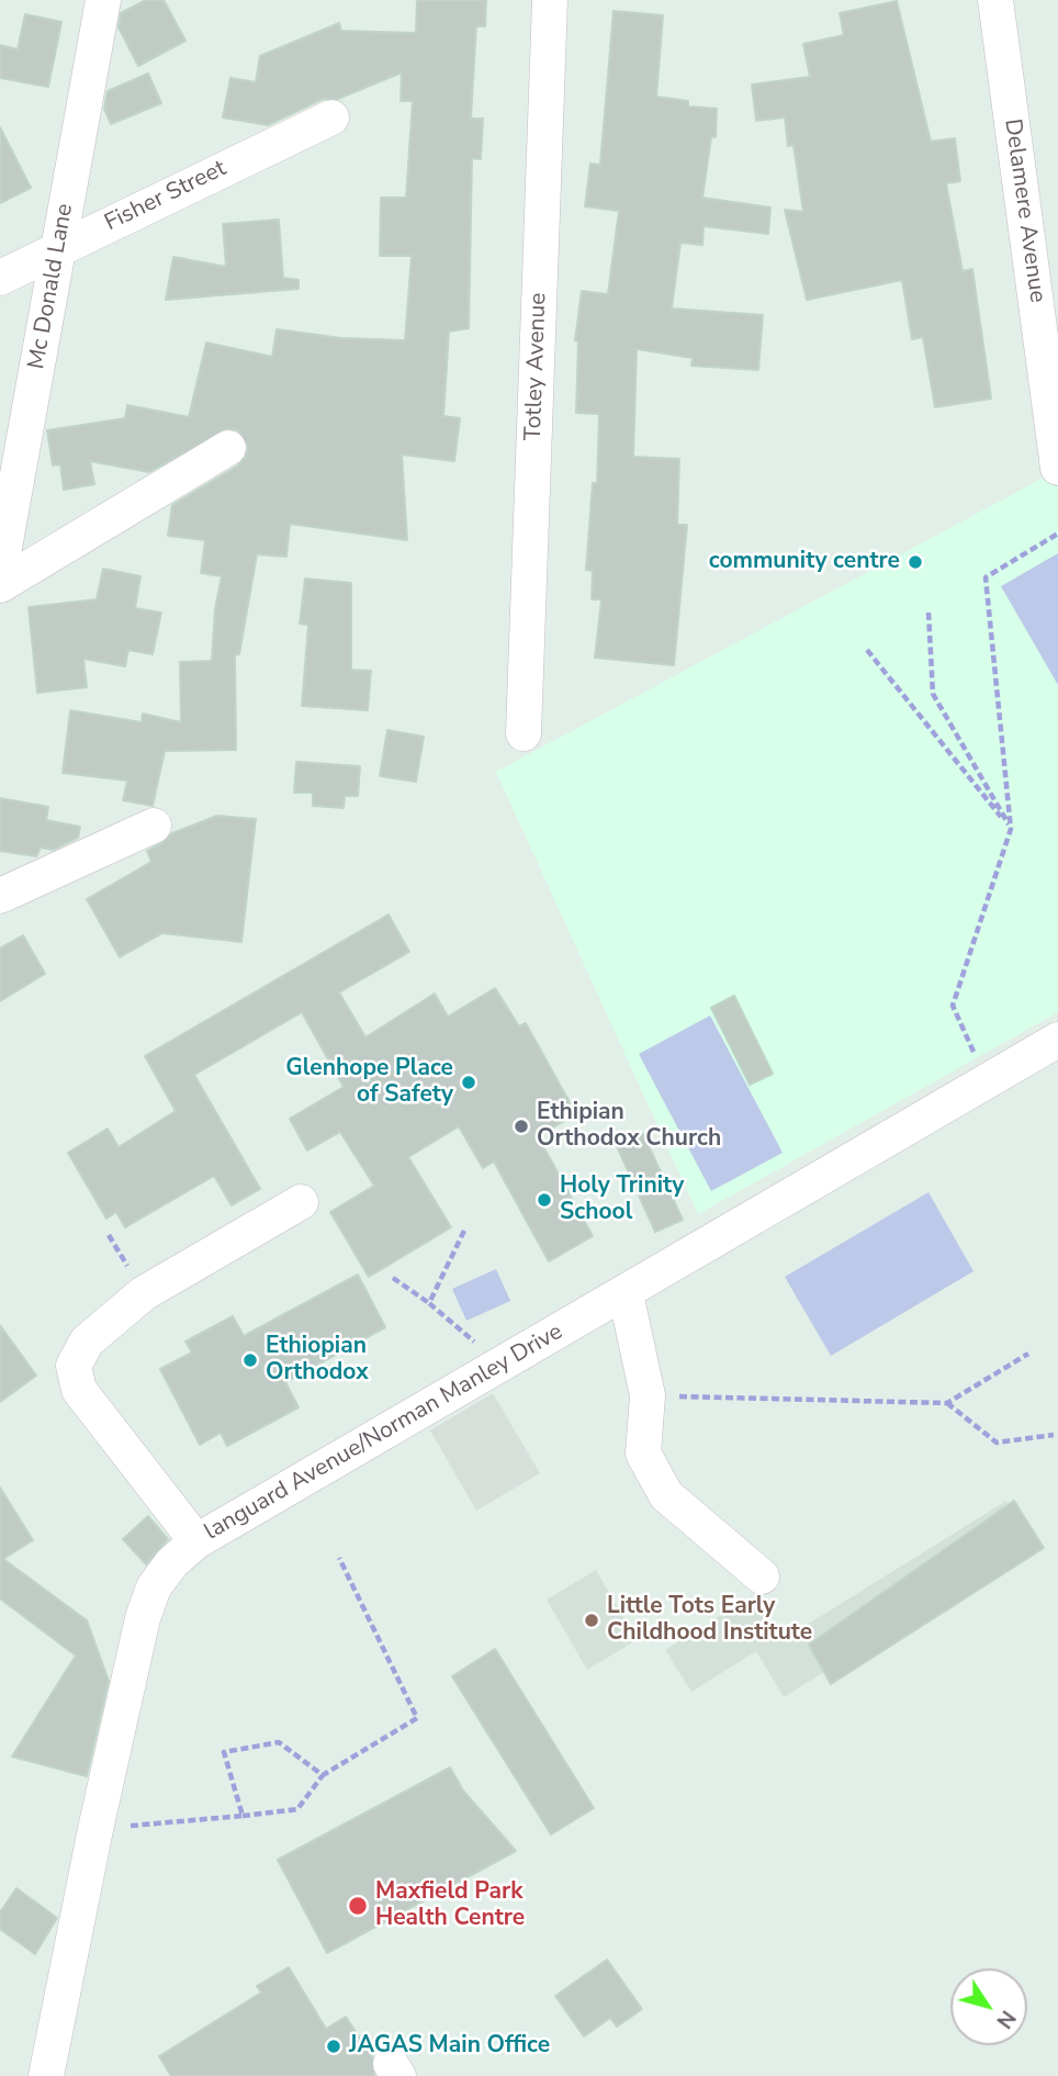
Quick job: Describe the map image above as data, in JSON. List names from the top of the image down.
{
  "streets": {
    "street": [
      "Fisher Street",
      "Delamere Avenue",
      "Mc Donald Lane",
      "Totley Avenue",
      "languard Avenue/Norman Manley Drive"
    ]
  },
  "crossings": [
    ["Fisher Street", "Mc Donald Lane"]
  ],
  "places": [
    "community centre",
    "Glenhope Place of Safety",
    "Ethipian Orthodox Church",
    "Holy Trinity School",
    "Ethiopian Orthodox",
    "Little Tots Early Childhood Institute",
    "Maxfield Park Health Centre",
    "JAGAS Main Office"
  ],
  "north": "bottom right"
}
